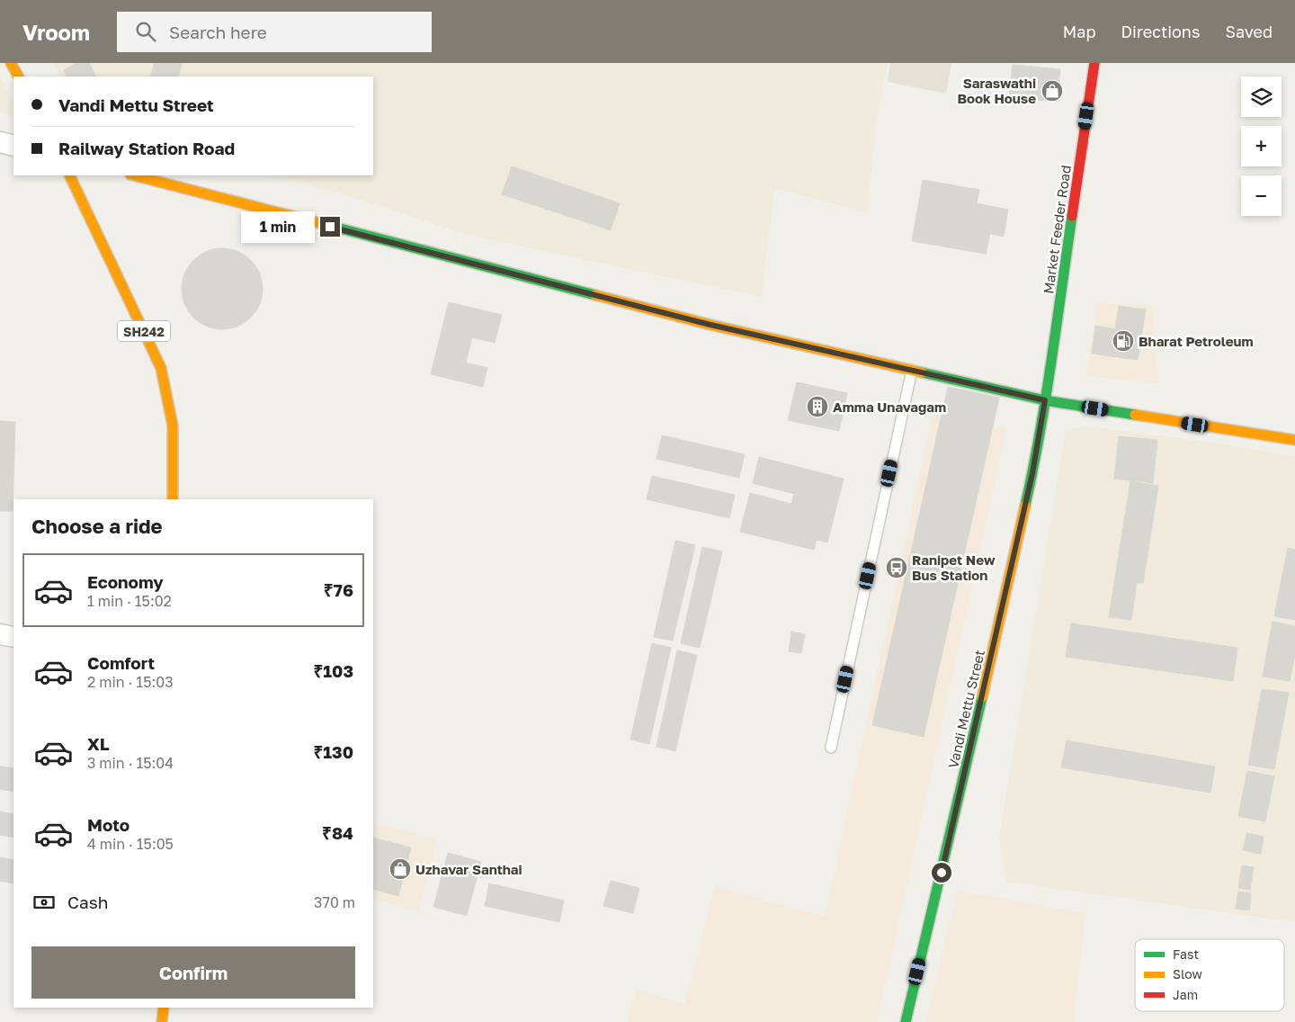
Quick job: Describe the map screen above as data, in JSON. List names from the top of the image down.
{
  "streets": {
    "street": ["Market Feeder Road", "SH242", "Vandi Mettu Street"]
  },
  "crossings": [
    ["Market Feeder Road", "Vandi Mettu Street"]
  ],
  "places": {
    "shop": ["Saraswathi Book House", "Uzhavar Santhai"],
    "fuel station": ["Bharat Petroleum"],
    "building": ["Amma Unavagam"],
    "bus stop": ["Ranipet New Bus Station"]
  },
  "legend": ["Fast", "Slow", "Jam"],
  "page": {
    "header": "Vroom",
    "search": "Search here",
    "nav": ["Map", "Directions", "Saved"],
    "map_buttons": ["+", "−"],
    "banner": ["Vandi Mettu Street", "Railway Station Road"],
    "bubble": "1 min",
    "heading": "Choose a ride",
    "list": [
      {
        "name": "Economy",
        "note": "1 min · 15:02",
        "value": "₹76"
      },
      {
        "name": "Comfort",
        "note": "2 min · 15:03",
        "value": "₹103"
      },
      {
        "name": "XL",
        "note": "3 min · 15:04",
        "value": "₹130"
      },
      {
        "name": "Moto",
        "note": "4 min · 15:05",
        "value": "₹84"
      }
    ],
    "pay": ["Cash", "370 m"],
    "buttons": "Confirm"
  }
}
